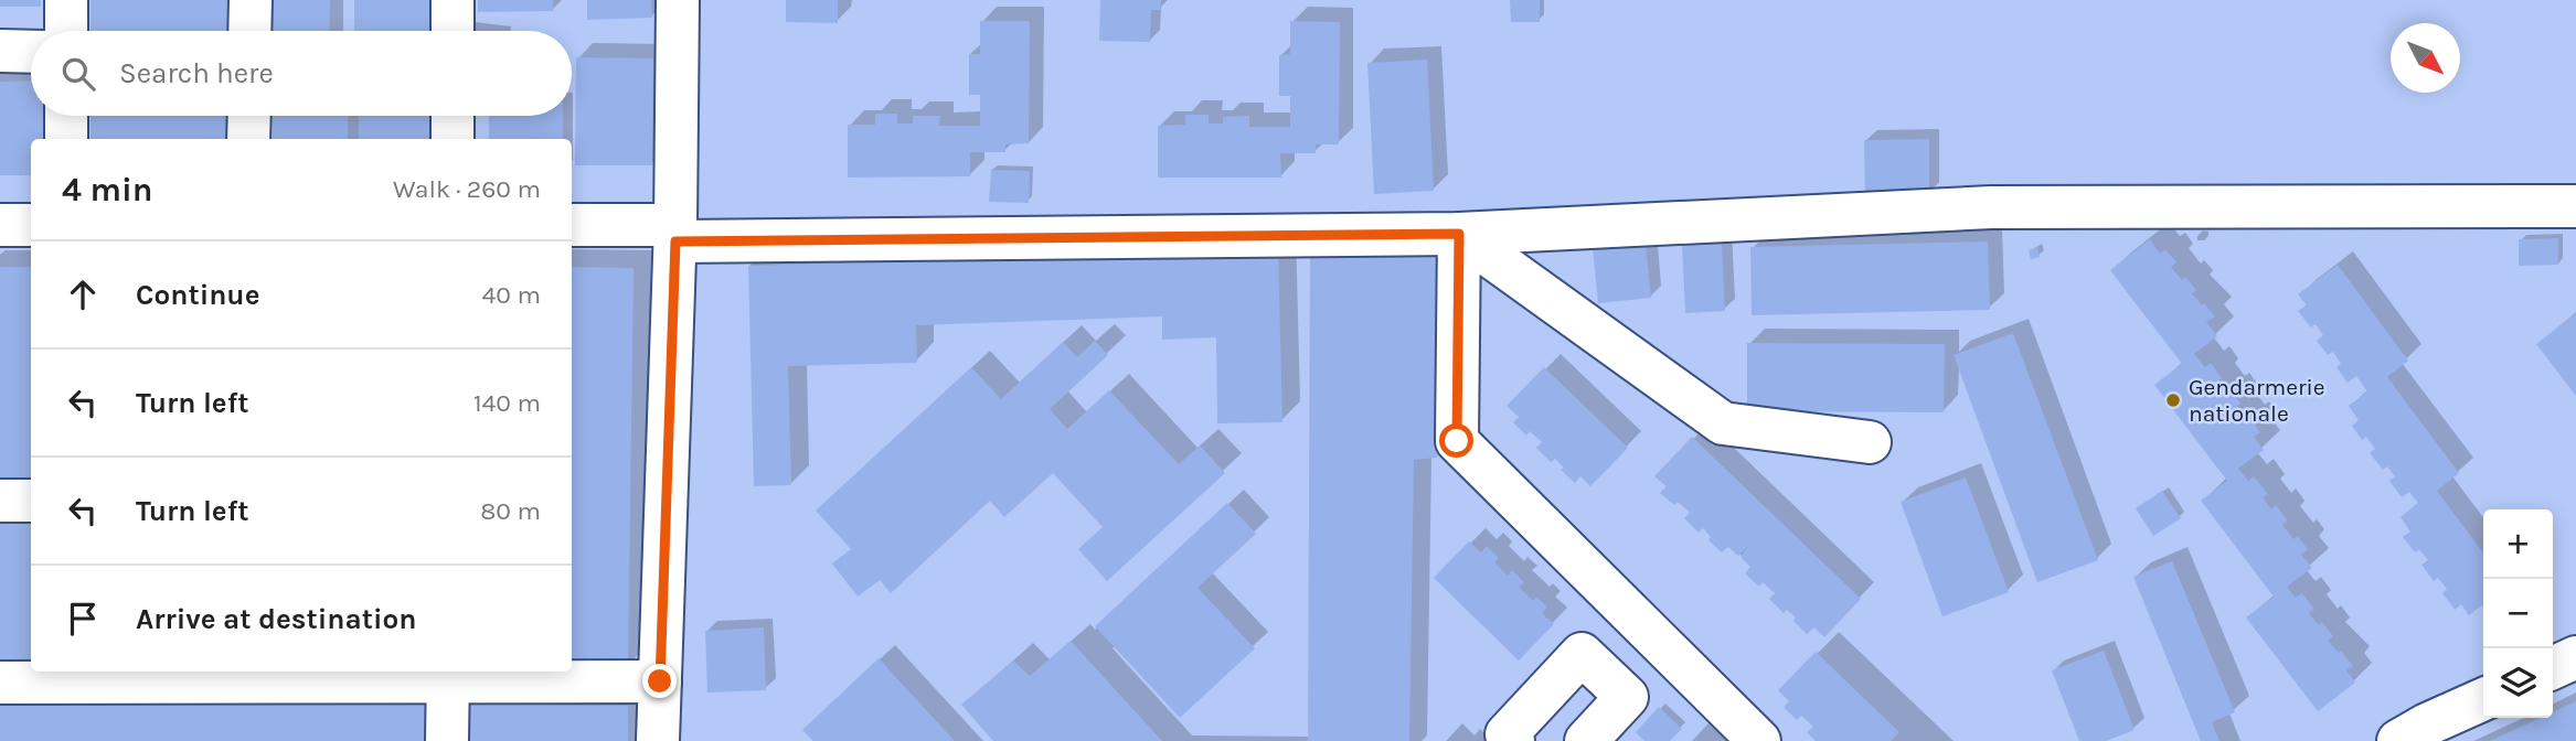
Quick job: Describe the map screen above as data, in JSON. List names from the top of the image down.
{
  "places": ["Gendarmerie nationale"],
  "north": "bottom right",
  "page": {
    "search": "Search here",
    "heading": ["4 min", "Walk · 260 m"],
    "list": [
      ["Continue", "40 m"],
      ["Turn left", "140 m"],
      ["Turn left", "80 m"],
      "Arrive at destination"
    ],
    "map_buttons": ["+", "−"]
  }
}
